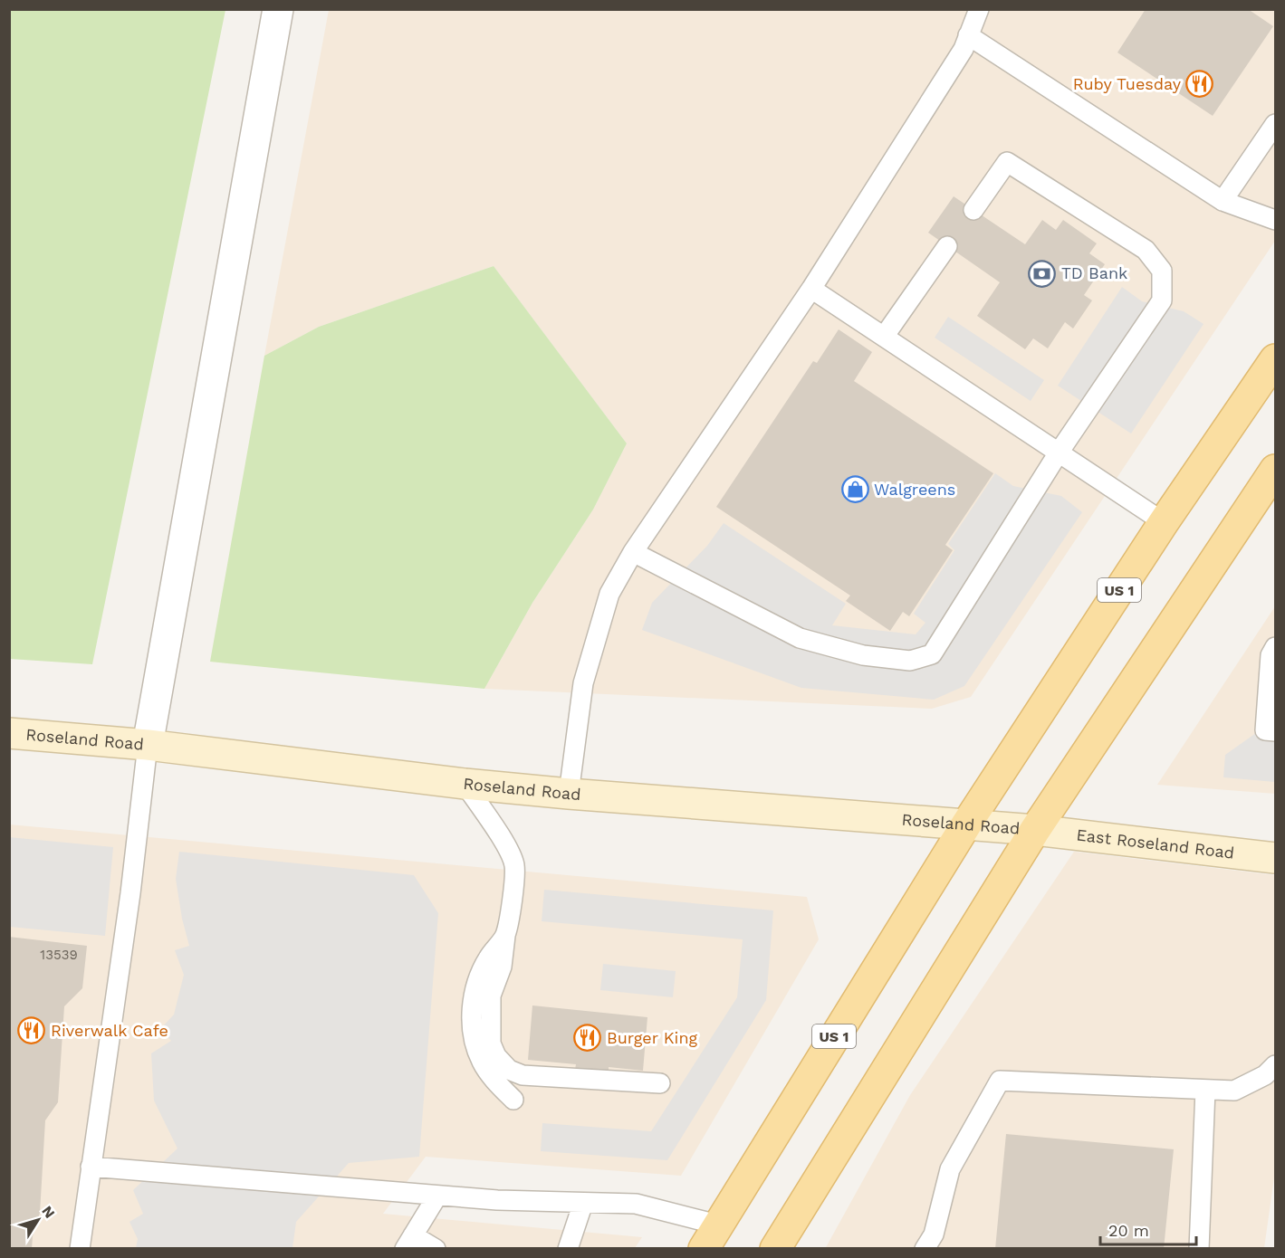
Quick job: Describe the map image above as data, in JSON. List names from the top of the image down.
{
  "streets": {
    "main road": ["US 1", "Roseland Road", "East Roseland Road"]
  },
  "crossings": [
    ["US 1", "Roseland Road"],
    ["Roseland Road", "East Roseland Road"]
  ],
  "places": {
    "restaurant": ["Ruby Tuesday", "Riverwalk Cafe", "Burger King"],
    "bank": ["TD Bank"],
    "shop": ["Walgreens"]
  },
  "house_numbers": ["13539"],
  "scale_bar": "20 m",
  "north": "top right"
}
